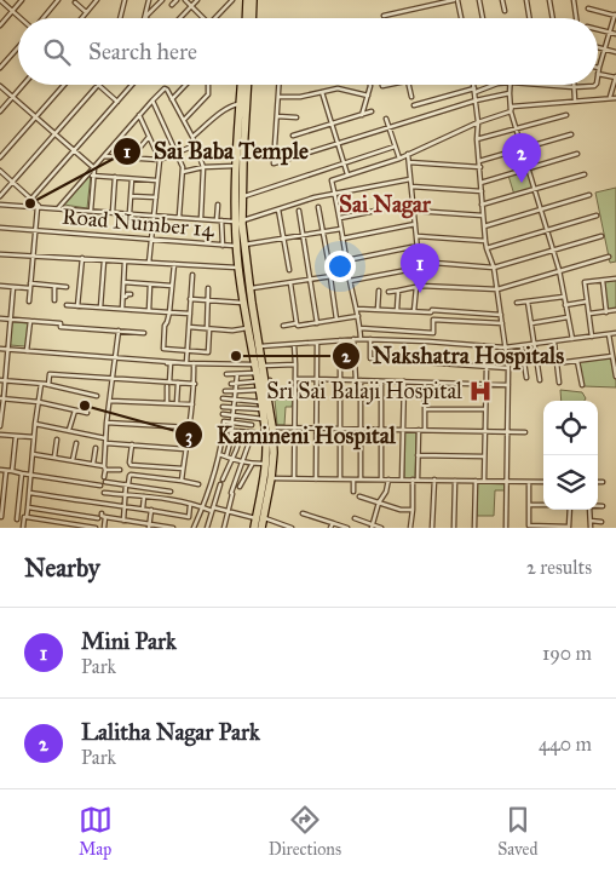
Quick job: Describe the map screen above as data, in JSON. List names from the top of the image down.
{
  "streets": {
    "street": ["Road Number 14"]
  },
  "districts": ["Sai Nagar"],
  "places": {
    "other": ["Sai Baba Temple", "Nakshatra Hospitals", "Kamineni Hospital"],
    "hospital": ["Sri Sai Balaji Hospital"]
  },
  "page": {
    "search": "Search here",
    "pins": ["2", "1"],
    "heading": ["Nearby", "2 results"],
    "list": [
      {
        "mark": "1",
        "name": "Mini Park",
        "note": "Park",
        "value": "190 m"
      },
      {
        "mark": "2",
        "name": "Lalitha Nagar Park",
        "note": "Park",
        "value": "440 m"
      }
    ],
    "nav": ["Map", "Directions", "Saved"]
  }
}
